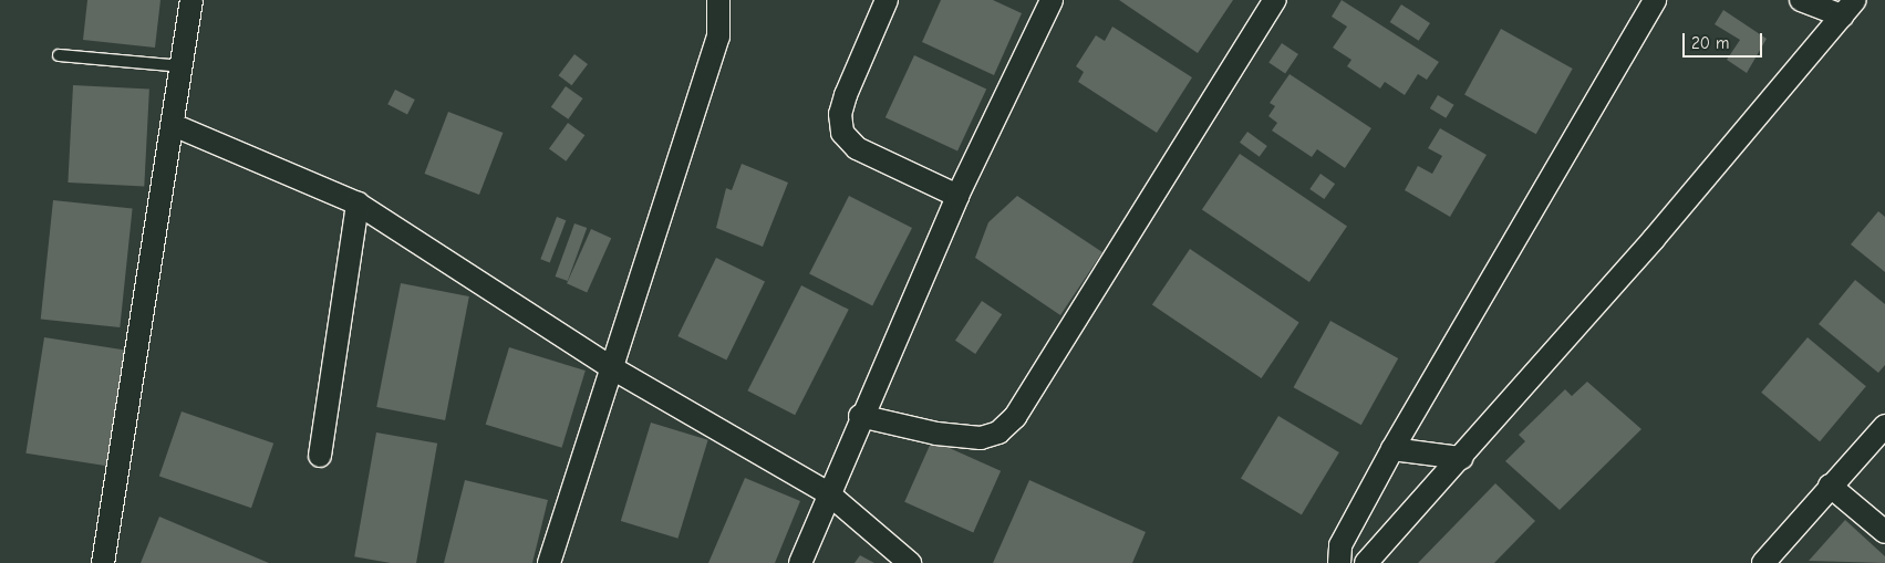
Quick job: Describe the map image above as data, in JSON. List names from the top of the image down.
{
  "scale_bar": "20 m"
}
